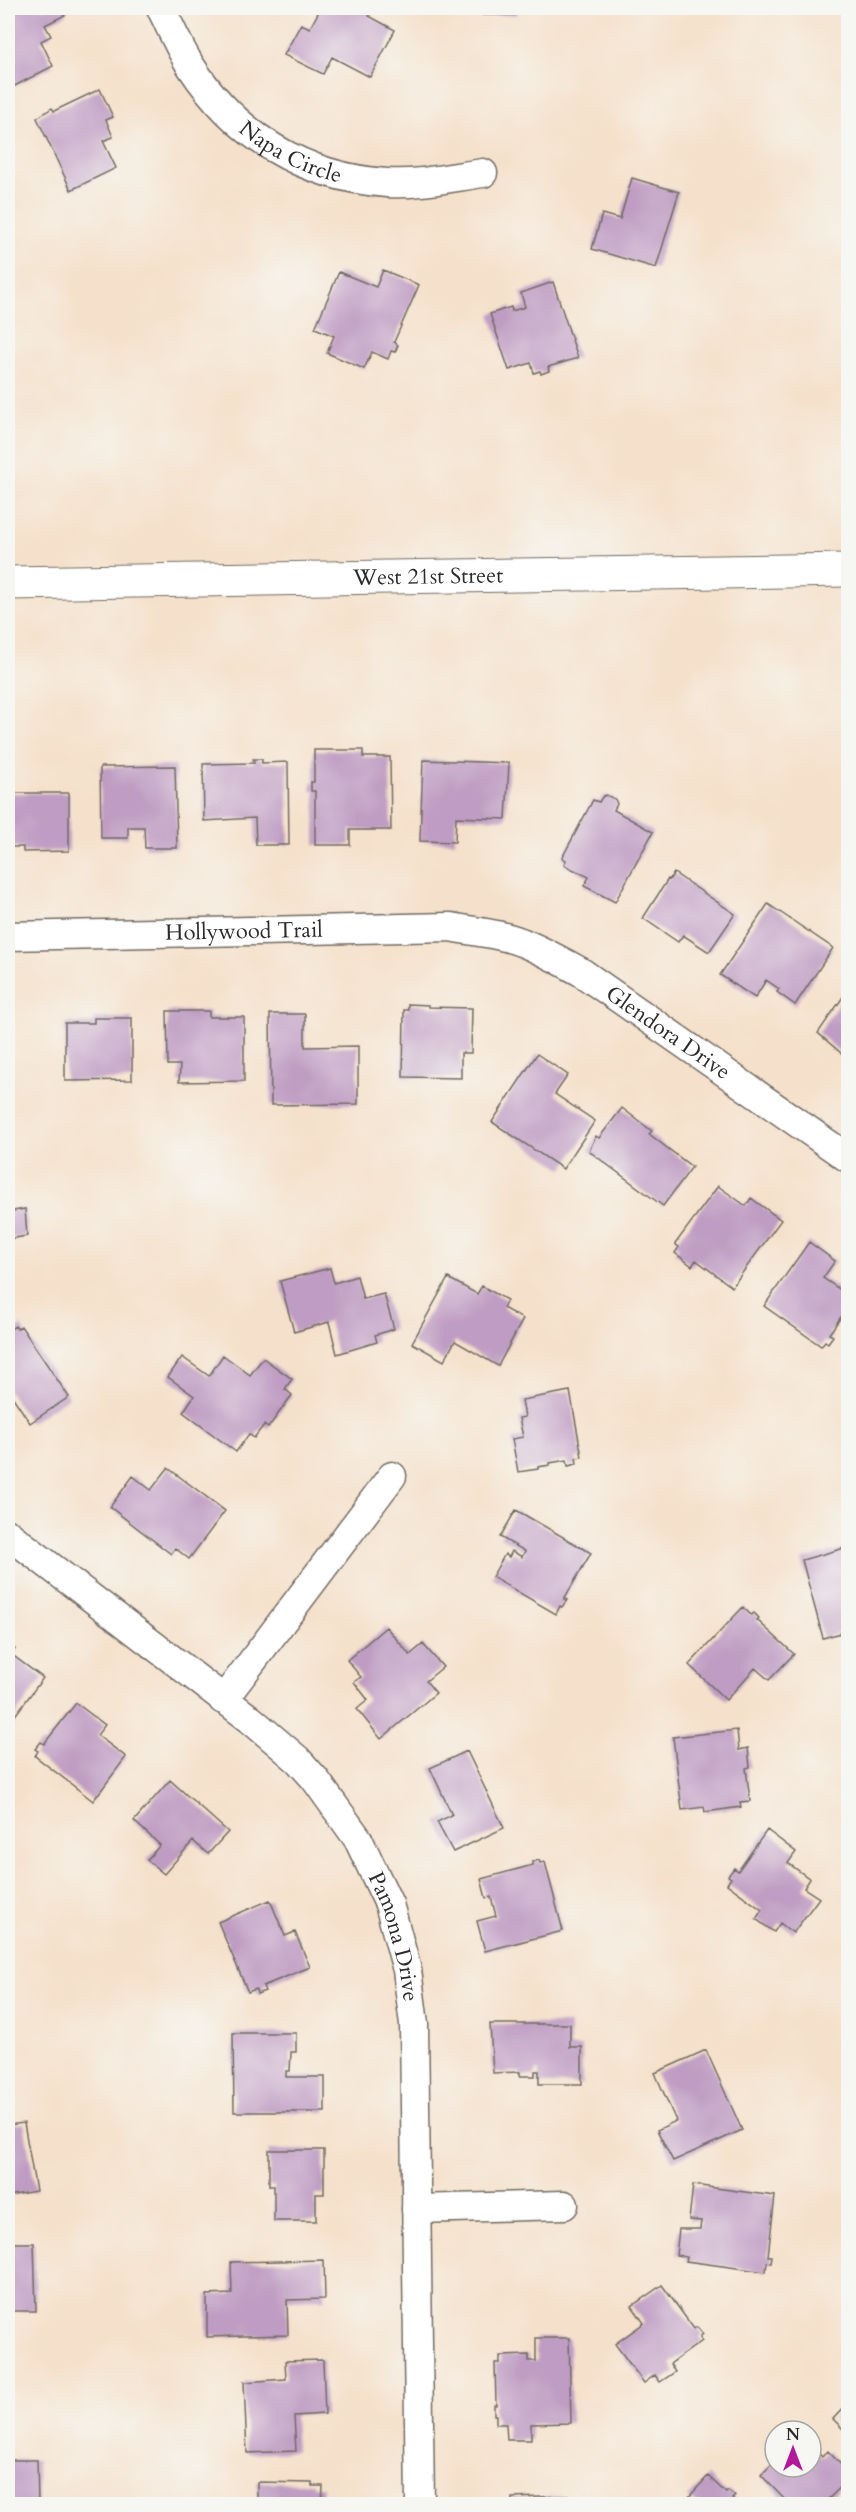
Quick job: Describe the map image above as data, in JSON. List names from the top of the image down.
{
  "streets": {
    "street": [
      "Napa Circle",
      "West 21st Street",
      "Hollywood Trail",
      "Glendora Drive",
      "Pamona Drive"
    ]
  },
  "crossings": [
    ["Hollywood Trail", "Glendora Drive"]
  ],
  "north": "top"
}
